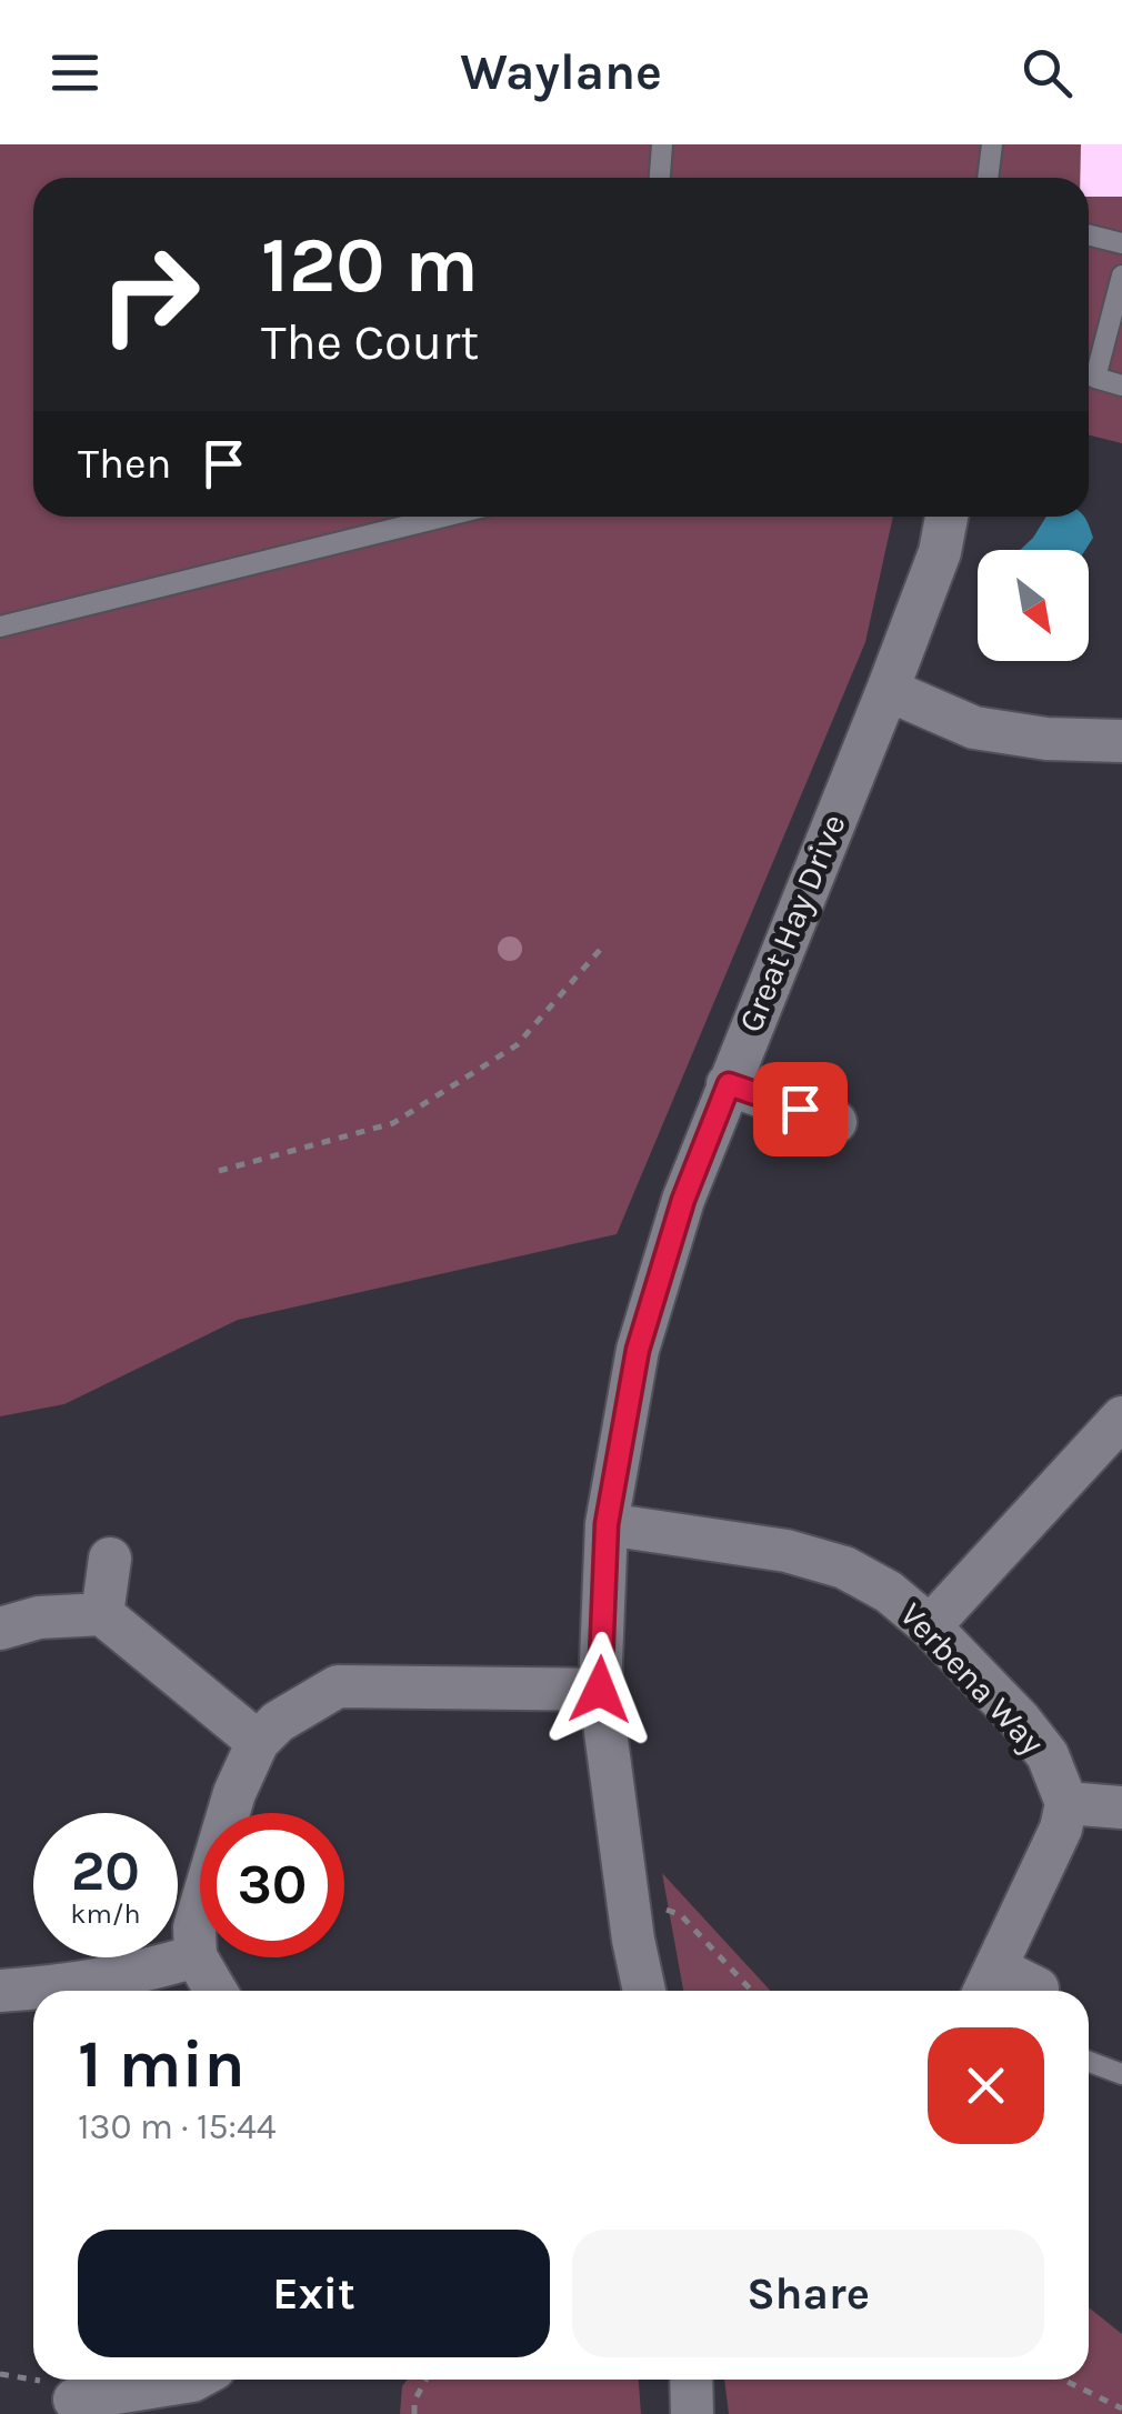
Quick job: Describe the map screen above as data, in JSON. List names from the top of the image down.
{
  "streets": {
    "street": ["Great Hay Drive", "Verbena Way"]
  },
  "crossings": [
    ["Great Hay Drive", "Verbena Way"]
  ],
  "north": "bottom right",
  "page": {
    "header": "Waylane",
    "turn": ["120 m", "The Court"],
    "then": "Then",
    "speed": "20 km/h",
    "limit": "30",
    "heading": ["1 min", "130 m · 15:44"],
    "buttons": ["Exit", "Share"]
  }
}
